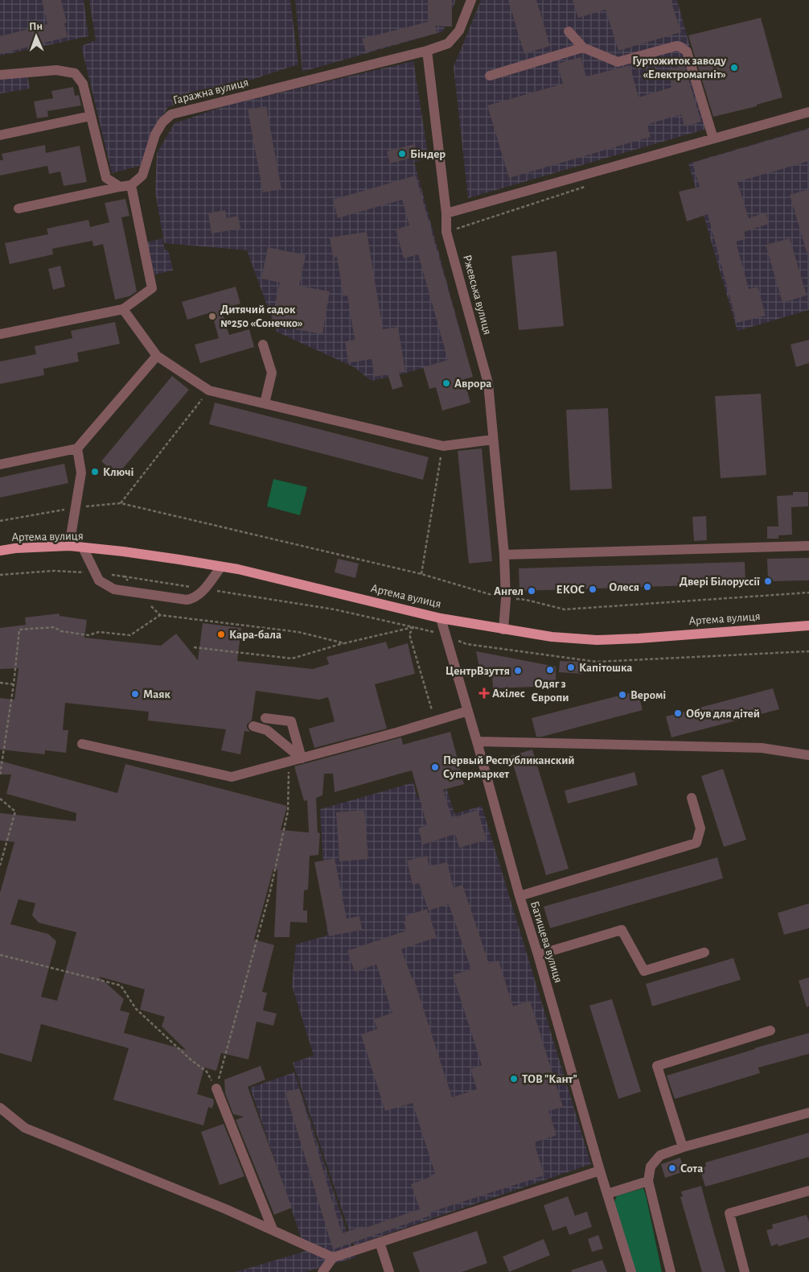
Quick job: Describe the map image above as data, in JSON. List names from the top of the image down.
{
  "streets": {
    "main road": ["Артема вулиця"],
    "street": ["Гаражна вулиця", "Ржевська вулиця", "Батищева вулиця"]
  },
  "crossings": [
    ["Гаражна вулиця", "Ржевська вулиця"],
    ["Ржевська вулиця", "Артема вулиця"],
    ["Артема вулиця", "Батищева вулиця"]
  ],
  "places": {
    "other": [
      "Гуртожиток заводу «Електромагніт»",
      "Біндер",
      "Дитячий садок №250 «Сонечко»",
      "Аврора",
      "Ключі",
      "Двері Білоруссії",
      "Олеся",
      "ЕКОС",
      "Ангел",
      "Кара-бала",
      "Капітошка",
      "Одяг з Європи",
      "ЦентрВзуття",
      "Маяк",
      "Веромі",
      "Обув для дітей",
      "Первый Республиканский Супермаркет",
      "ТОВ \"Кант\"",
      "Сота"
    ],
    "health": ["Ахілес"]
  },
  "north": "top"
}
